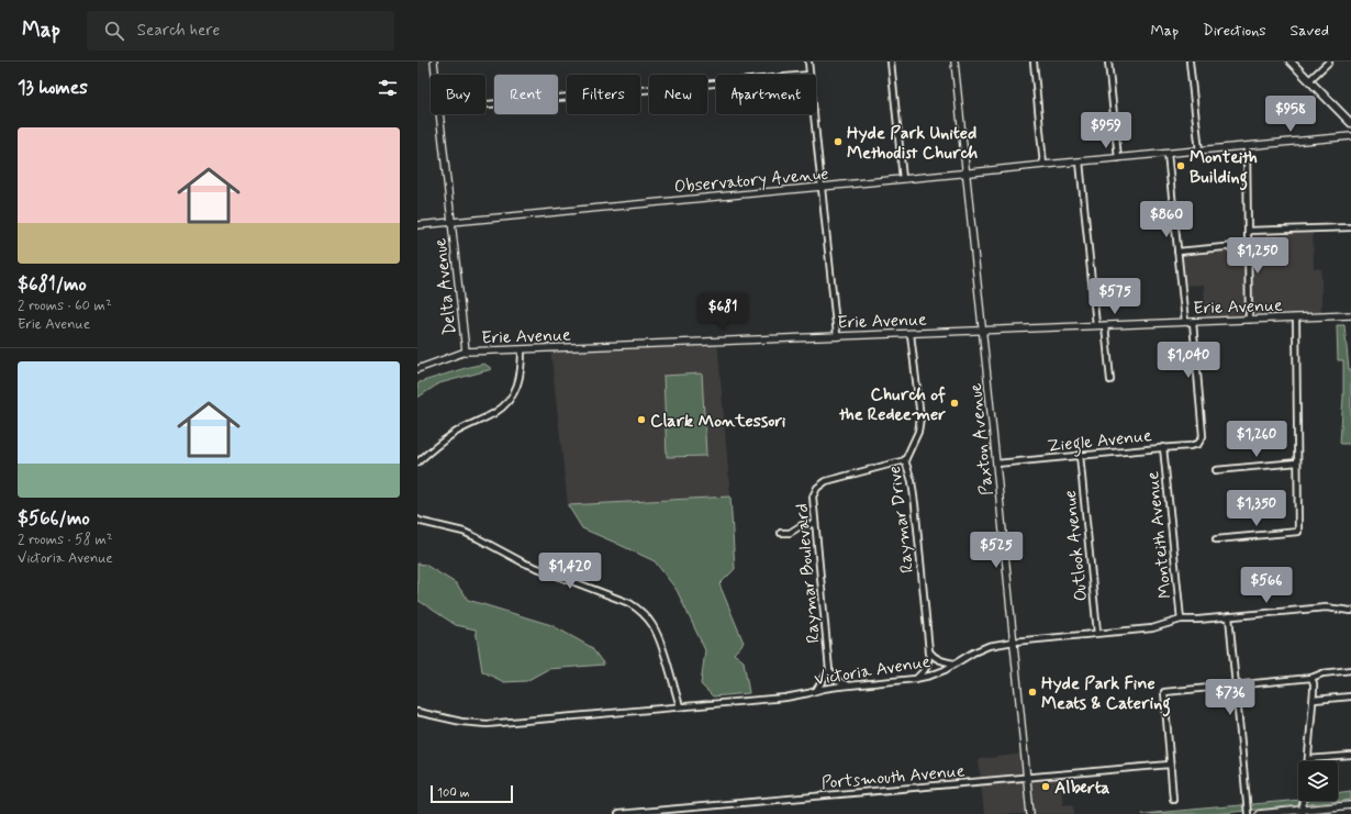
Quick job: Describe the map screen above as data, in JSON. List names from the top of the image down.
{
  "streets": {
    "street": [
      "Observatory Avenue",
      "Delta Avenue",
      "Erie Avenue",
      "Paxton Avenue",
      "Ziegle Avenue",
      "Raymar Drive",
      "Monteith Avenue",
      "Outlook Avenue",
      "Raymar Boulevard",
      "Victoria Avenue",
      "Portsmouth Avenue"
    ]
  },
  "crossings": [
    ["Observatory Avenue", "Delta Avenue"],
    ["Observatory Avenue", "Paxton Avenue"],
    ["Delta Avenue", "Erie Avenue"],
    ["Erie Avenue", "Paxton Avenue"],
    ["Erie Avenue", "Ziegle Avenue"],
    ["Erie Avenue", "Raymar Drive"],
    ["Paxton Avenue", "Ziegle Avenue"],
    ["Paxton Avenue", "Victoria Avenue"],
    ["Paxton Avenue", "Portsmouth Avenue"],
    ["Ziegle Avenue", "Monteith Avenue"],
    ["Ziegle Avenue", "Outlook Avenue"],
    ["Raymar Drive", "Raymar Boulevard"],
    ["Raymar Drive", "Victoria Avenue"],
    ["Monteith Avenue", "Victoria Avenue"],
    ["Outlook Avenue", "Victoria Avenue"]
  ],
  "places": [
    "Hyde Park United Methodist Church",
    "Monteith Building",
    "Church of the Redeemer",
    "Clark Montessori",
    "Hyde Park Fine Meats & Catering",
    "Alberta"
  ],
  "scale_bar": "100 m",
  "page": {
    "header": "Map",
    "search": "Search here",
    "nav": ["Map", "Directions", "Saved"],
    "heading": "13 homes",
    "chip": [
      "Buy",
      "Rent",
      "Filters",
      "New",
      "Apartment"
    ],
    "price": [
      "$958",
      "$959",
      "$860",
      "$1,250",
      "$575",
      "$681",
      "$1,040",
      "$1,260",
      "$1,350",
      "$525",
      "$1,420",
      "$566",
      "$736"
    ],
    "list": [
      {
        "name": "$681/mo",
        "note": "2 rooms · 60 m² · Erie Avenue"
      },
      {
        "name": "$566/mo",
        "note": "2 rooms · 58 m² · Victoria Avenue"
      }
    ],
    "scale": "100 m"
  }
}
